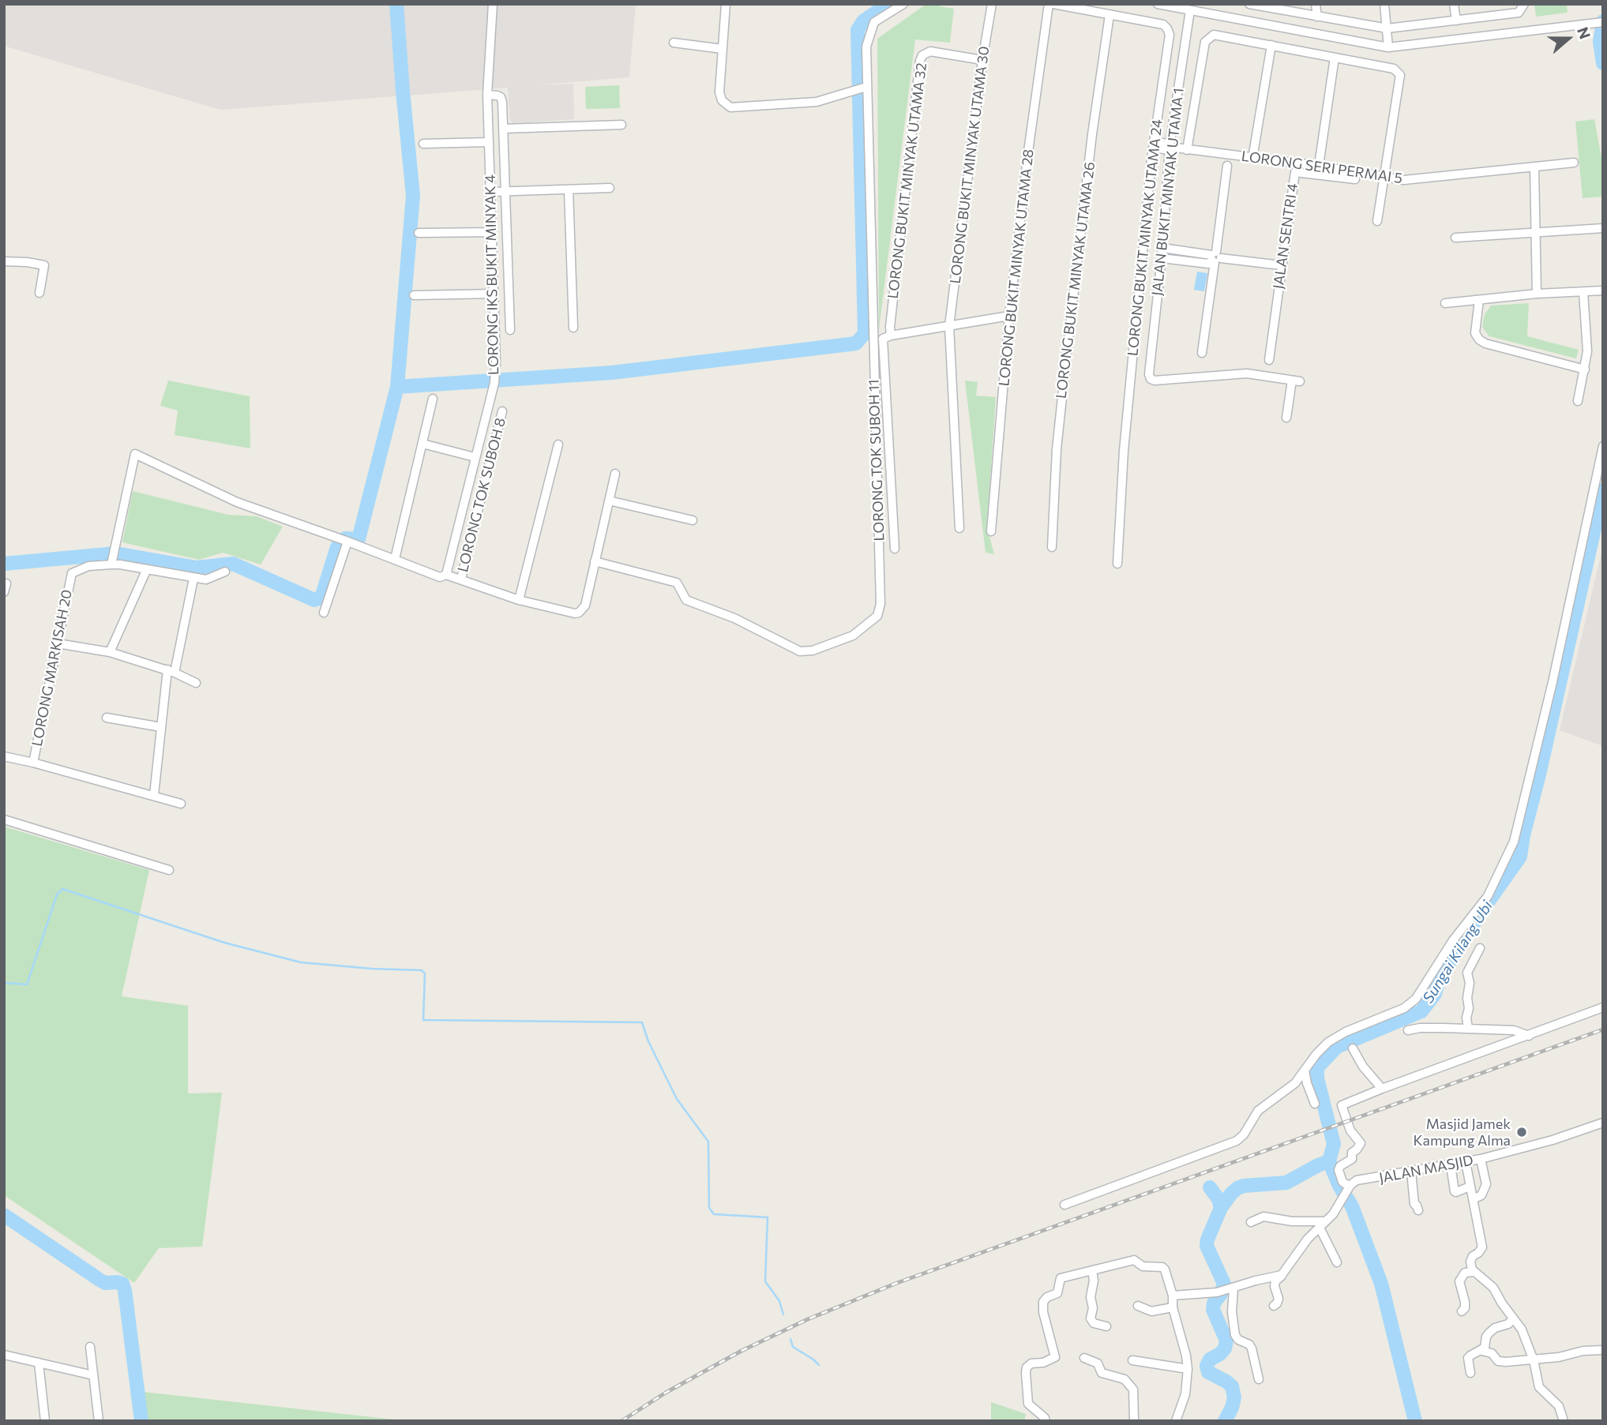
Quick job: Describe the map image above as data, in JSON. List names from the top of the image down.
{
  "streets": {
    "street": [
      "LORONG BUKIT MINYAK UTAMA 30",
      "LORONG SERI PERMAI 5",
      "LORONG BUKIT MINYAK UTAMA 32",
      "JALAN BUKIT MINYAK UTAMA 1",
      "JALAN SENTRI 4",
      "LORONG BUKIT MINYAK UTAMA 24",
      "LORONG BUKIT MINYAK UTAMA 28",
      "LORONG IKS BUKIT MINYAK 4",
      "LORONG BUKIT MINYAK UTAMA 26",
      "LORONG TOK SUBOH 11",
      "LORONG TOK SUBOH 8",
      "LORONG MARKISAH 20",
      "JALAN MASJID"
    ]
  },
  "crossings": [
    ["LORONG BUKIT MINYAK UTAMA 30", "LORONG BUKIT MINYAK UTAMA 32"],
    ["LORONG SERI PERMAI 5", "JALAN BUKIT MINYAK UTAMA 1"],
    ["LORONG SERI PERMAI 5", "LORONG BUKIT MINYAK UTAMA 24"],
    ["LORONG BUKIT MINYAK UTAMA 24", "LORONG BUKIT MINYAK UTAMA 26"]
  ],
  "water": ["Sungai Kilang Ubi"],
  "places": ["Masjid Jamek Kampung Alma"],
  "north": "right"
}
